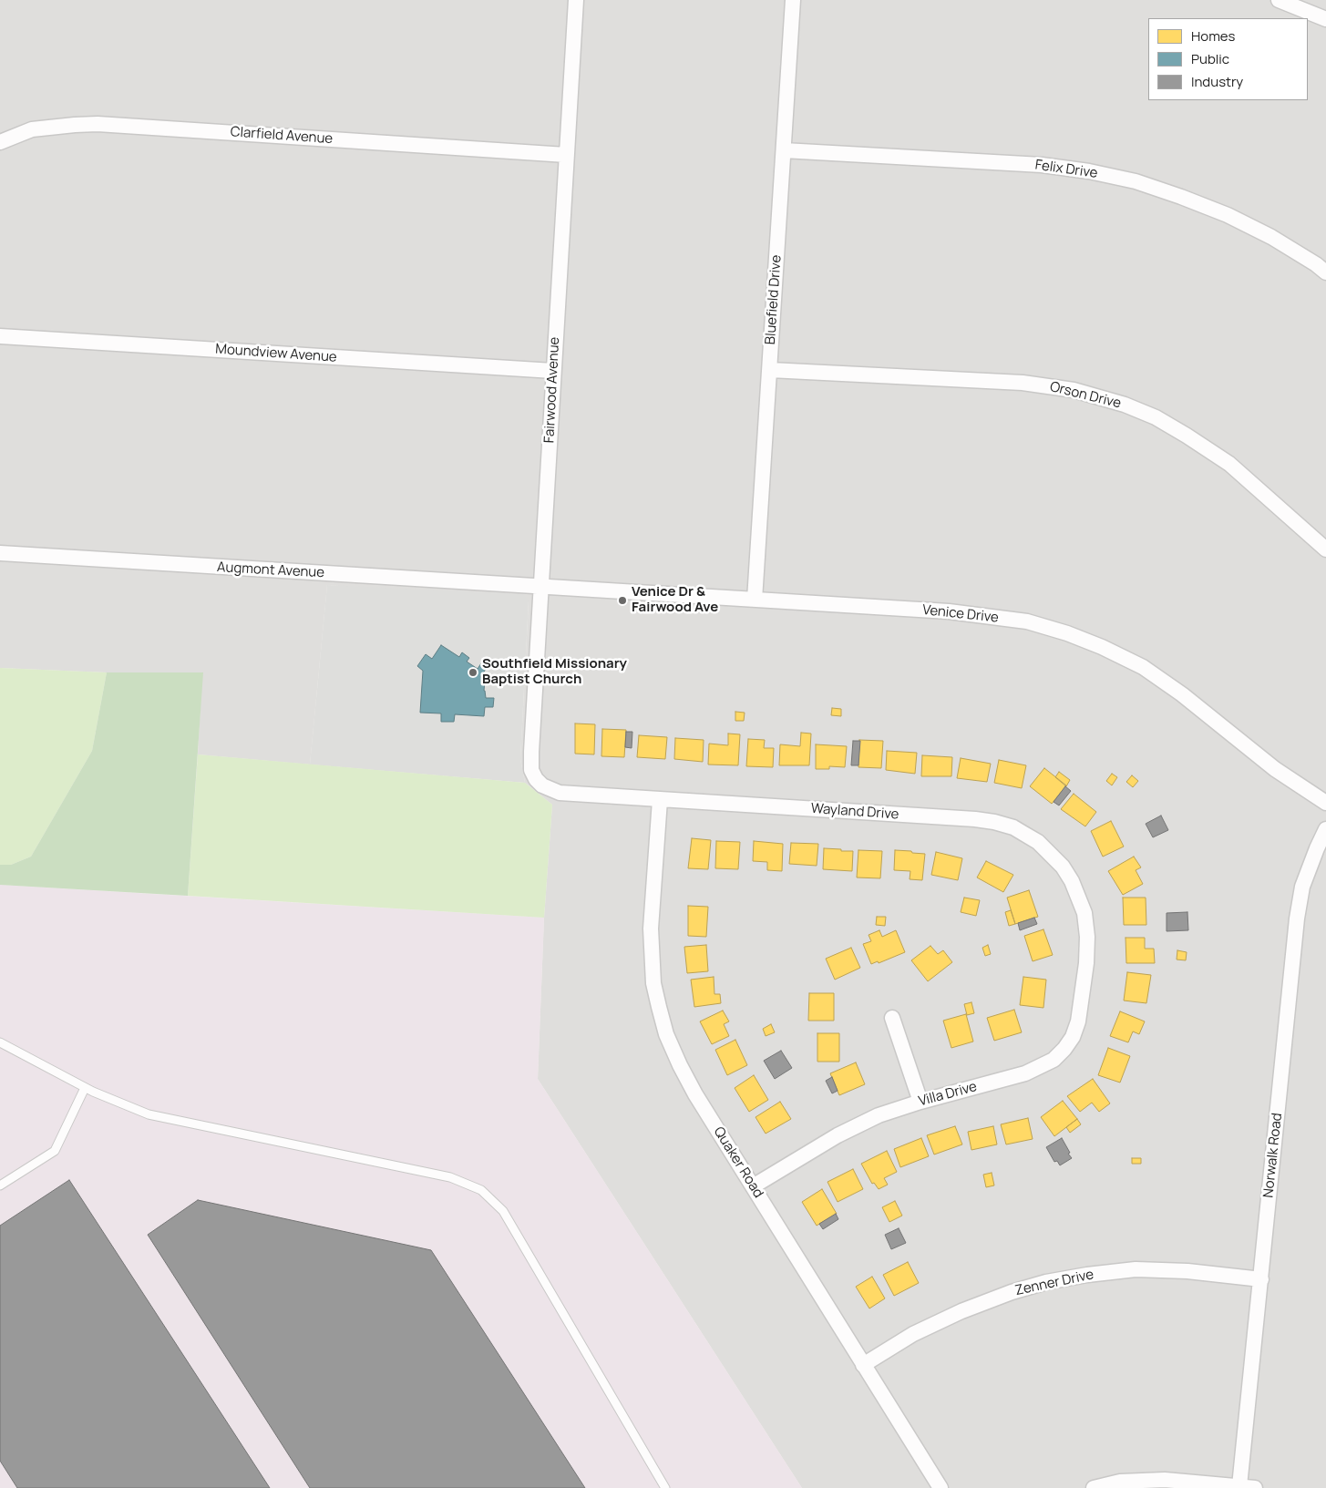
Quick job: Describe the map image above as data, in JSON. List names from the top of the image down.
{
  "streets": {
    "street": [
      "Clarfield Avenue",
      "Felix Drive",
      "Bluefield Drive",
      "Moundview Avenue",
      "Fairwood Avenue",
      "Orson Drive",
      "Augmont Avenue",
      "Venice Drive",
      "Wayland Drive",
      "Villa Drive",
      "Norwalk Road",
      "Quaker Road",
      "Zenner Drive"
    ]
  },
  "crossings": [
    ["Clarfield Avenue", "Fairwood Avenue"],
    ["Felix Drive", "Bluefield Drive"],
    ["Bluefield Drive", "Orson Drive"],
    ["Bluefield Drive", "Venice Drive"],
    ["Moundview Avenue", "Fairwood Avenue"],
    ["Fairwood Avenue", "Augmont Avenue"],
    ["Fairwood Avenue", "Venice Drive"],
    ["Fairwood Avenue", "Wayland Drive"],
    ["Augmont Avenue", "Venice Drive"],
    ["Wayland Drive", "Villa Drive"],
    ["Wayland Drive", "Quaker Road"],
    ["Villa Drive", "Quaker Road"],
    ["Norwalk Road", "Zenner Drive"],
    ["Quaker Road", "Zenner Drive"]
  ],
  "places": ["Venice Dr & Fairwood Ave", "Southfield Missionary Baptist Church"],
  "legend": ["Homes", "Public", "Industry"]
}
